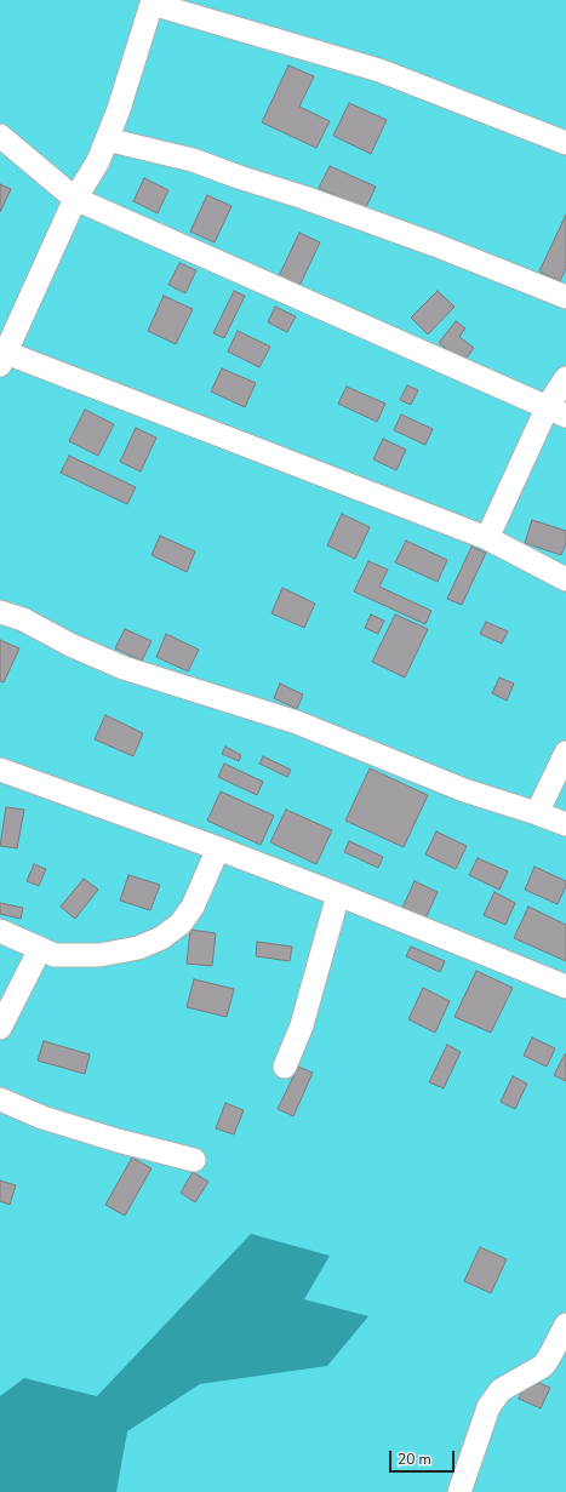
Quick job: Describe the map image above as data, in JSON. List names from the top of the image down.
{
  "scale_bar": "20 m"
}
